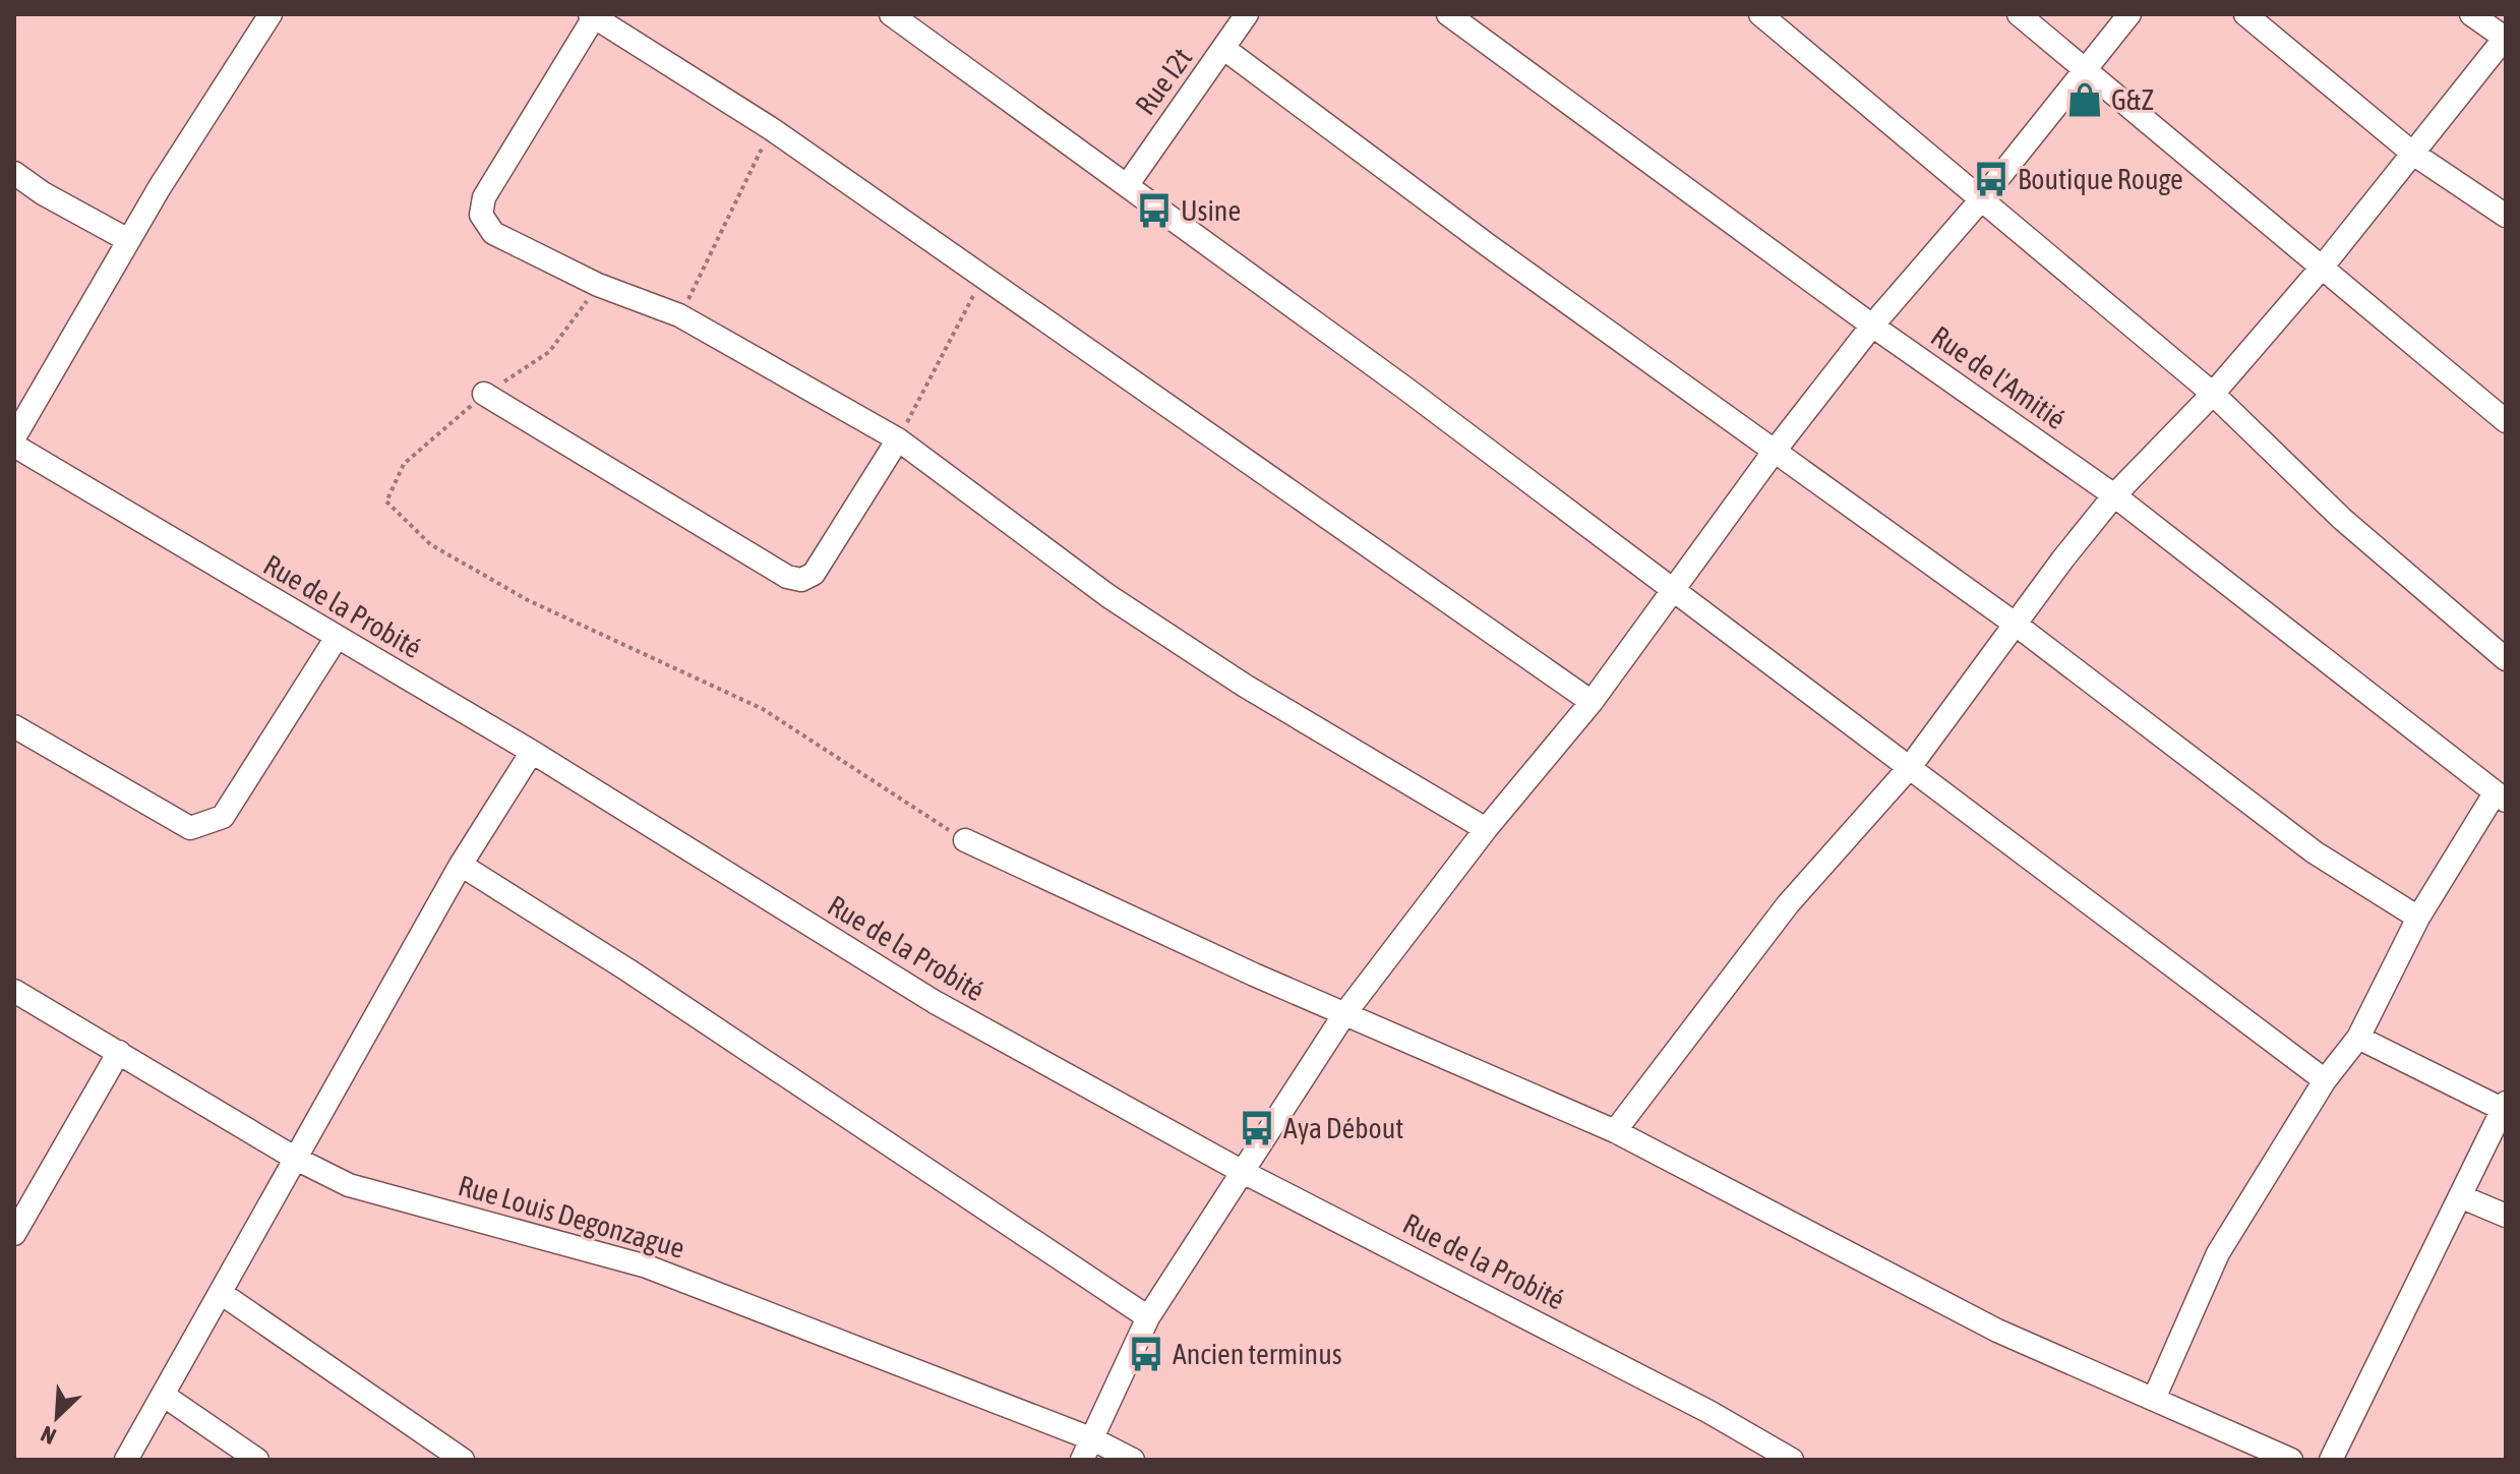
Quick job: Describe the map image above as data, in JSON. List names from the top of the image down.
{
  "streets": {
    "street": [
      "Rue I2t",
      "Rue de l'Amitié",
      "Rue de la Probité",
      "Rue Louis Degonzague"
    ]
  },
  "places": {
    "shop": ["G&Z"],
    "bus stop": [
      "Boutique Rouge",
      "Usine",
      "Aya Débout",
      "Ancien terminus"
    ]
  },
  "north": "bottom left"
}
